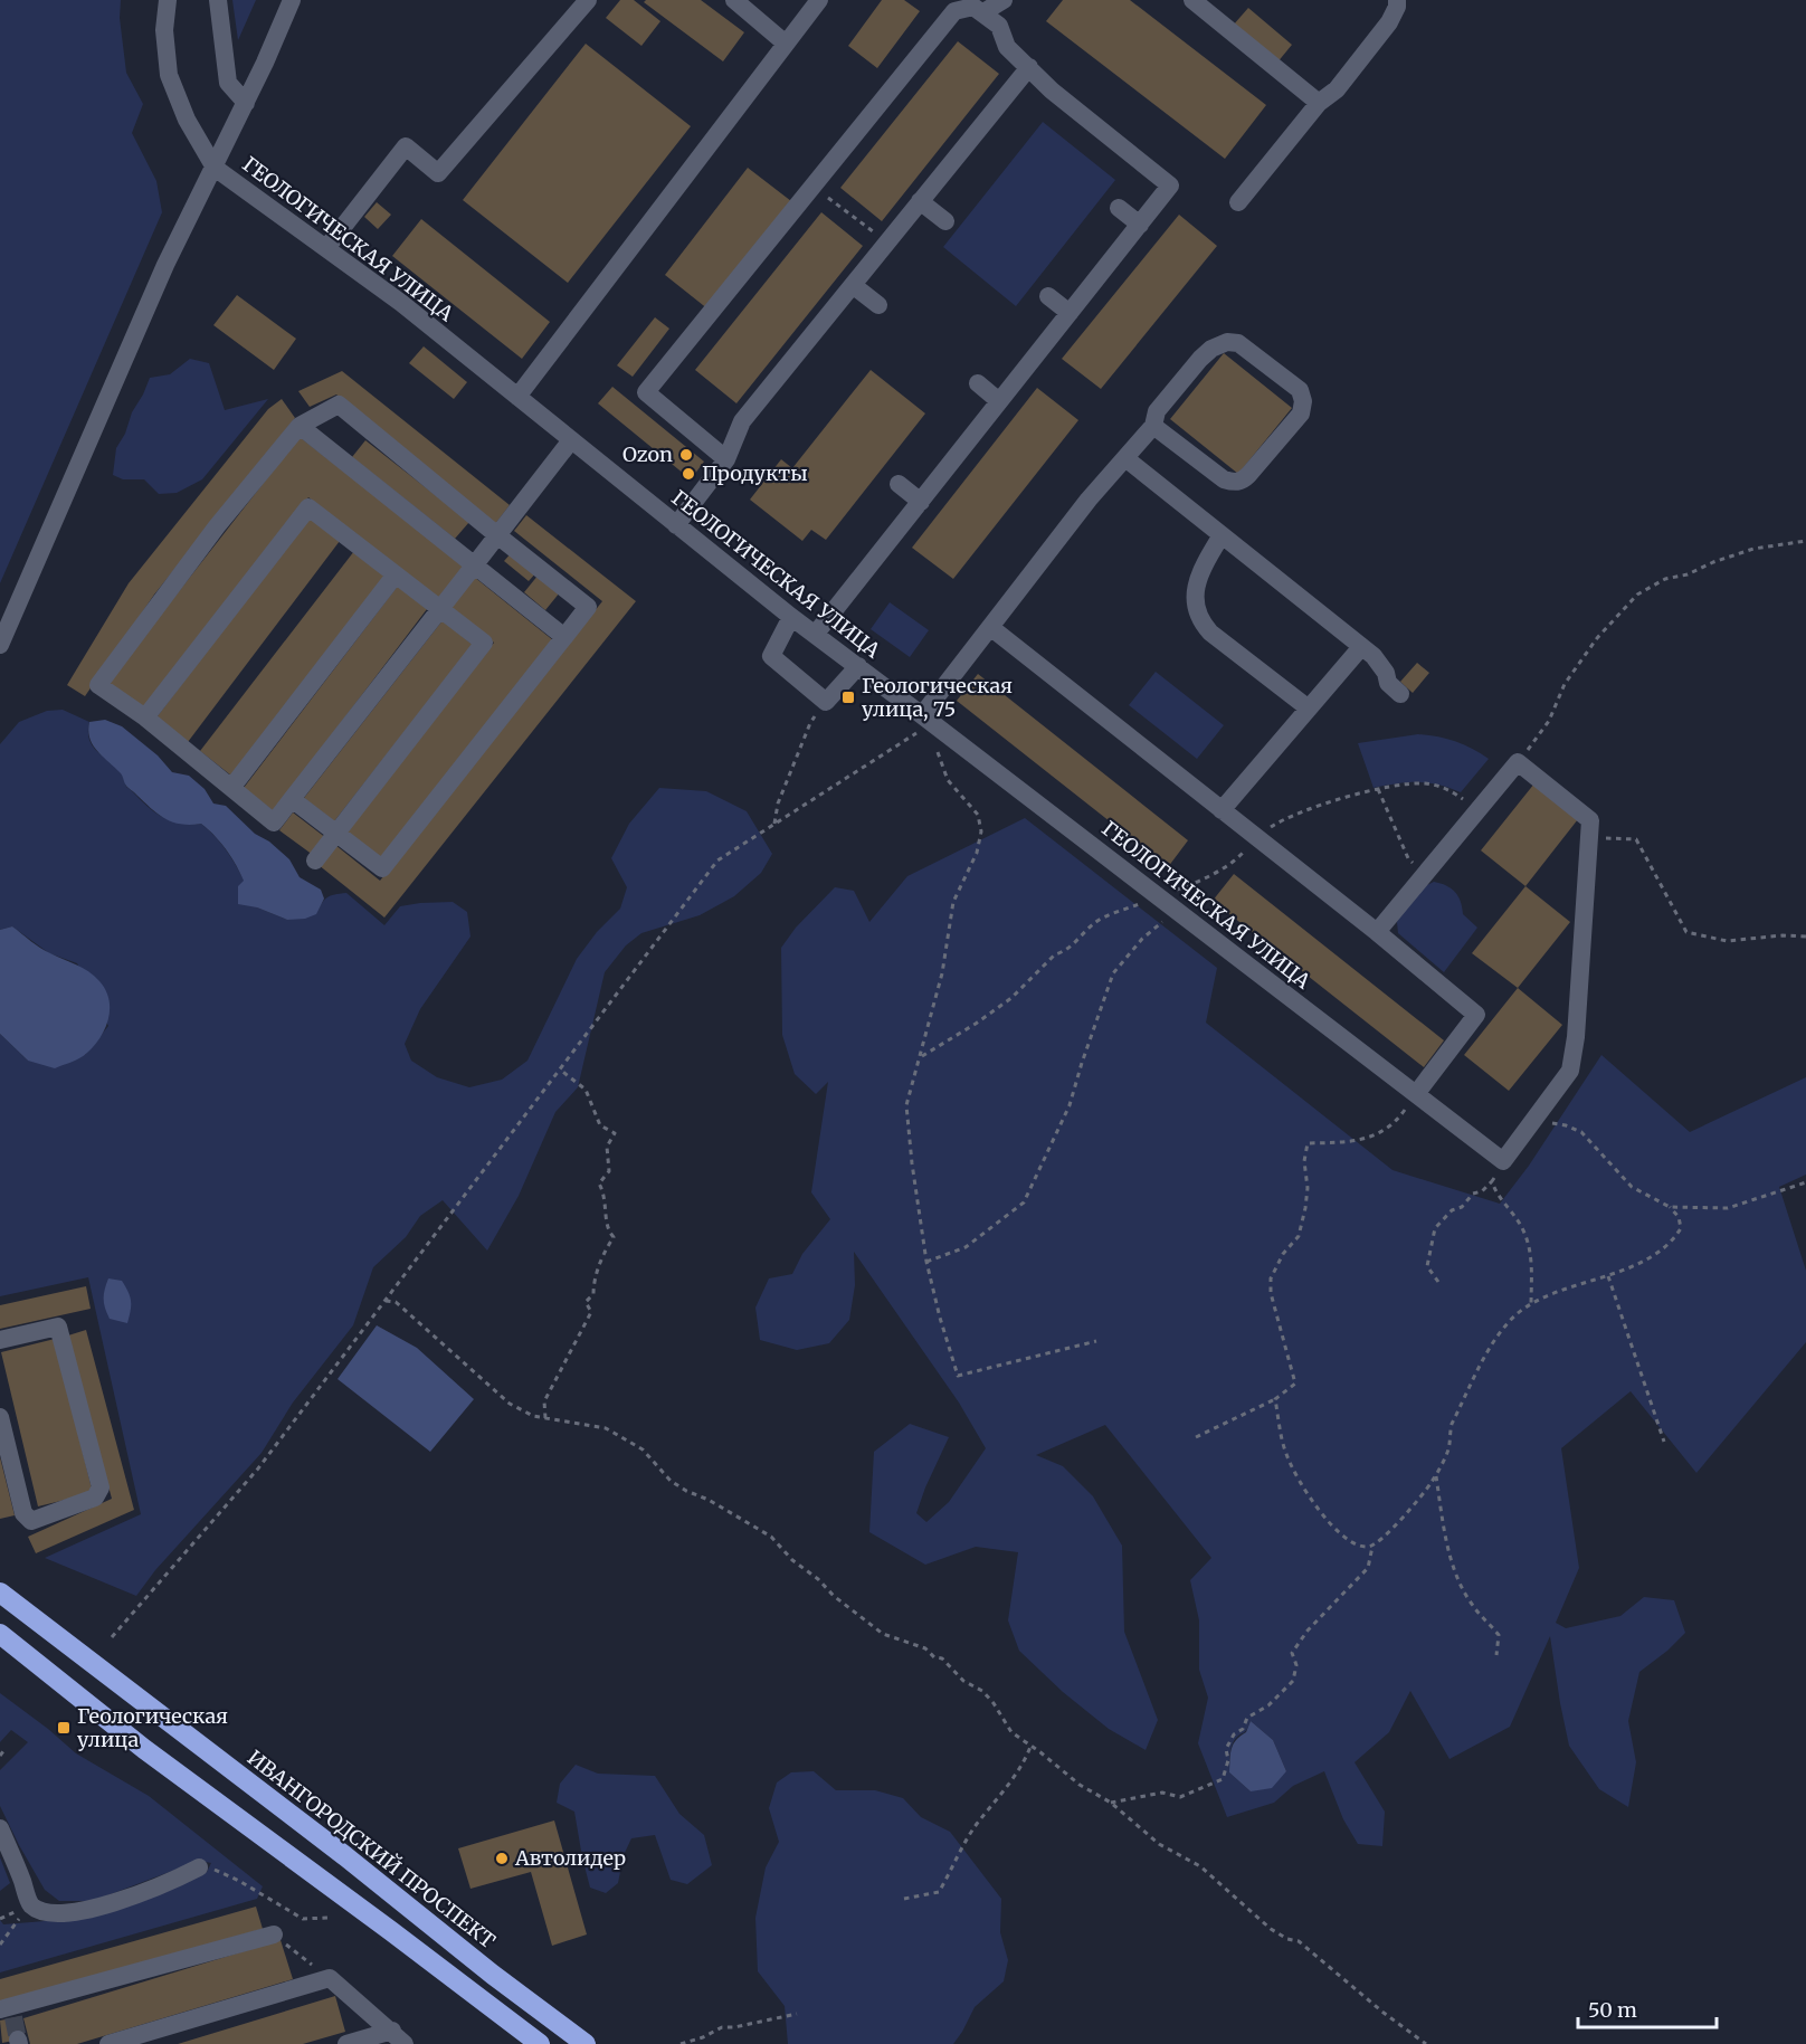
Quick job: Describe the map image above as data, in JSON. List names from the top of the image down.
{
  "streets": {
    "highway": ["ИВАНГОРОДСКИЙ ПРОСПЕКТ"],
    "street": ["ГЕОЛОГИЧЕСКАЯ УЛИЦА"]
  },
  "places": {
    "other": ["Ozon", "Продукты", "Автолидер"],
    "transit": ["Геологическая улица, 75", "Геологическая улица"]
  },
  "scale_bar": "50 m"
}
